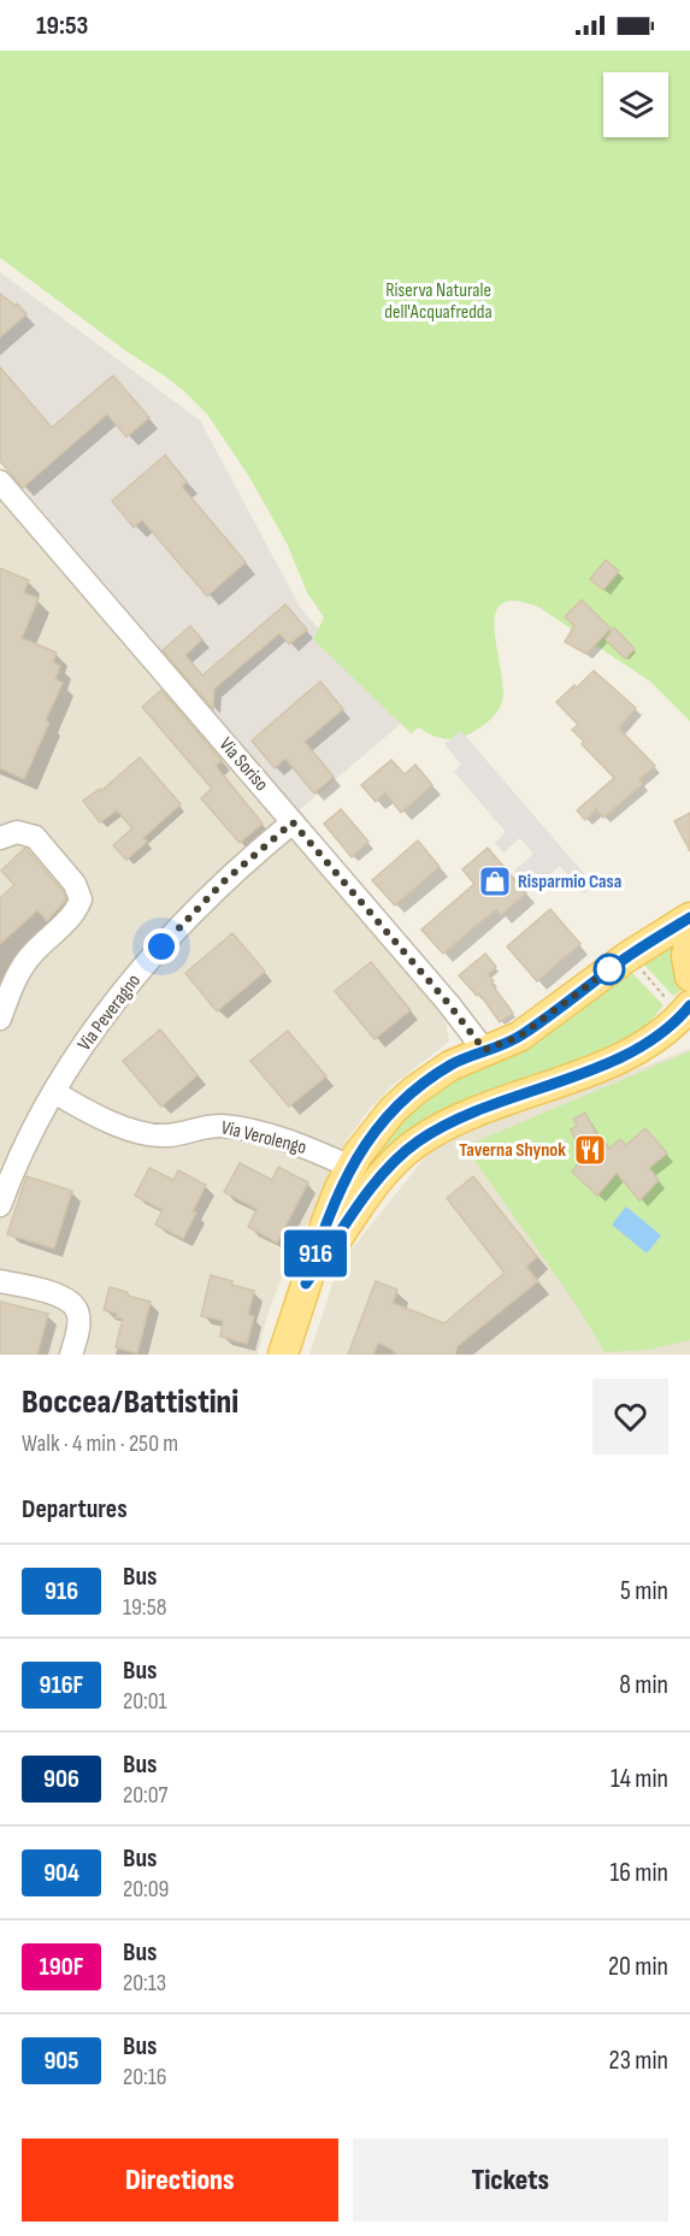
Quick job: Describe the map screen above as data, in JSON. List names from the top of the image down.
{
  "streets": {
    "street": ["Via Soriso", "Via Peveragno", "Via Verolengo"]
  },
  "crossings": [
    ["Via Soriso", "Via Peveragno"],
    ["Via Peveragno", "Via Verolengo"]
  ],
  "parks": ["Riserva Naturale dell'Acquafredda"],
  "places": {
    "shop": ["Risparmio Casa"],
    "restaurant": ["Taverna Shynok"]
  },
  "lines": ["bus line 916"],
  "page": {
    "status": "19:53",
    "on_map": "916",
    "heading": [
      ["Boccea/Battistini", "Walk · 4 min · 250 m"],
      "Departures"
    ],
    "list": [
      {
        "mark": "916",
        "name": "Bus",
        "note": "19:58",
        "value": "5 min"
      },
      {
        "mark": "916F",
        "name": "Bus",
        "note": "20:01",
        "value": "8 min"
      },
      {
        "mark": "906",
        "name": "Bus",
        "note": "20:07",
        "value": "14 min"
      },
      {
        "mark": "904",
        "name": "Bus",
        "note": "20:09",
        "value": "16 min"
      },
      {
        "mark": "190F",
        "name": "Bus",
        "note": "20:13",
        "value": "20 min"
      },
      {
        "mark": "905",
        "name": "Bus",
        "note": "20:16",
        "value": "23 min"
      }
    ],
    "buttons": ["Directions", "Tickets"]
  }
}
